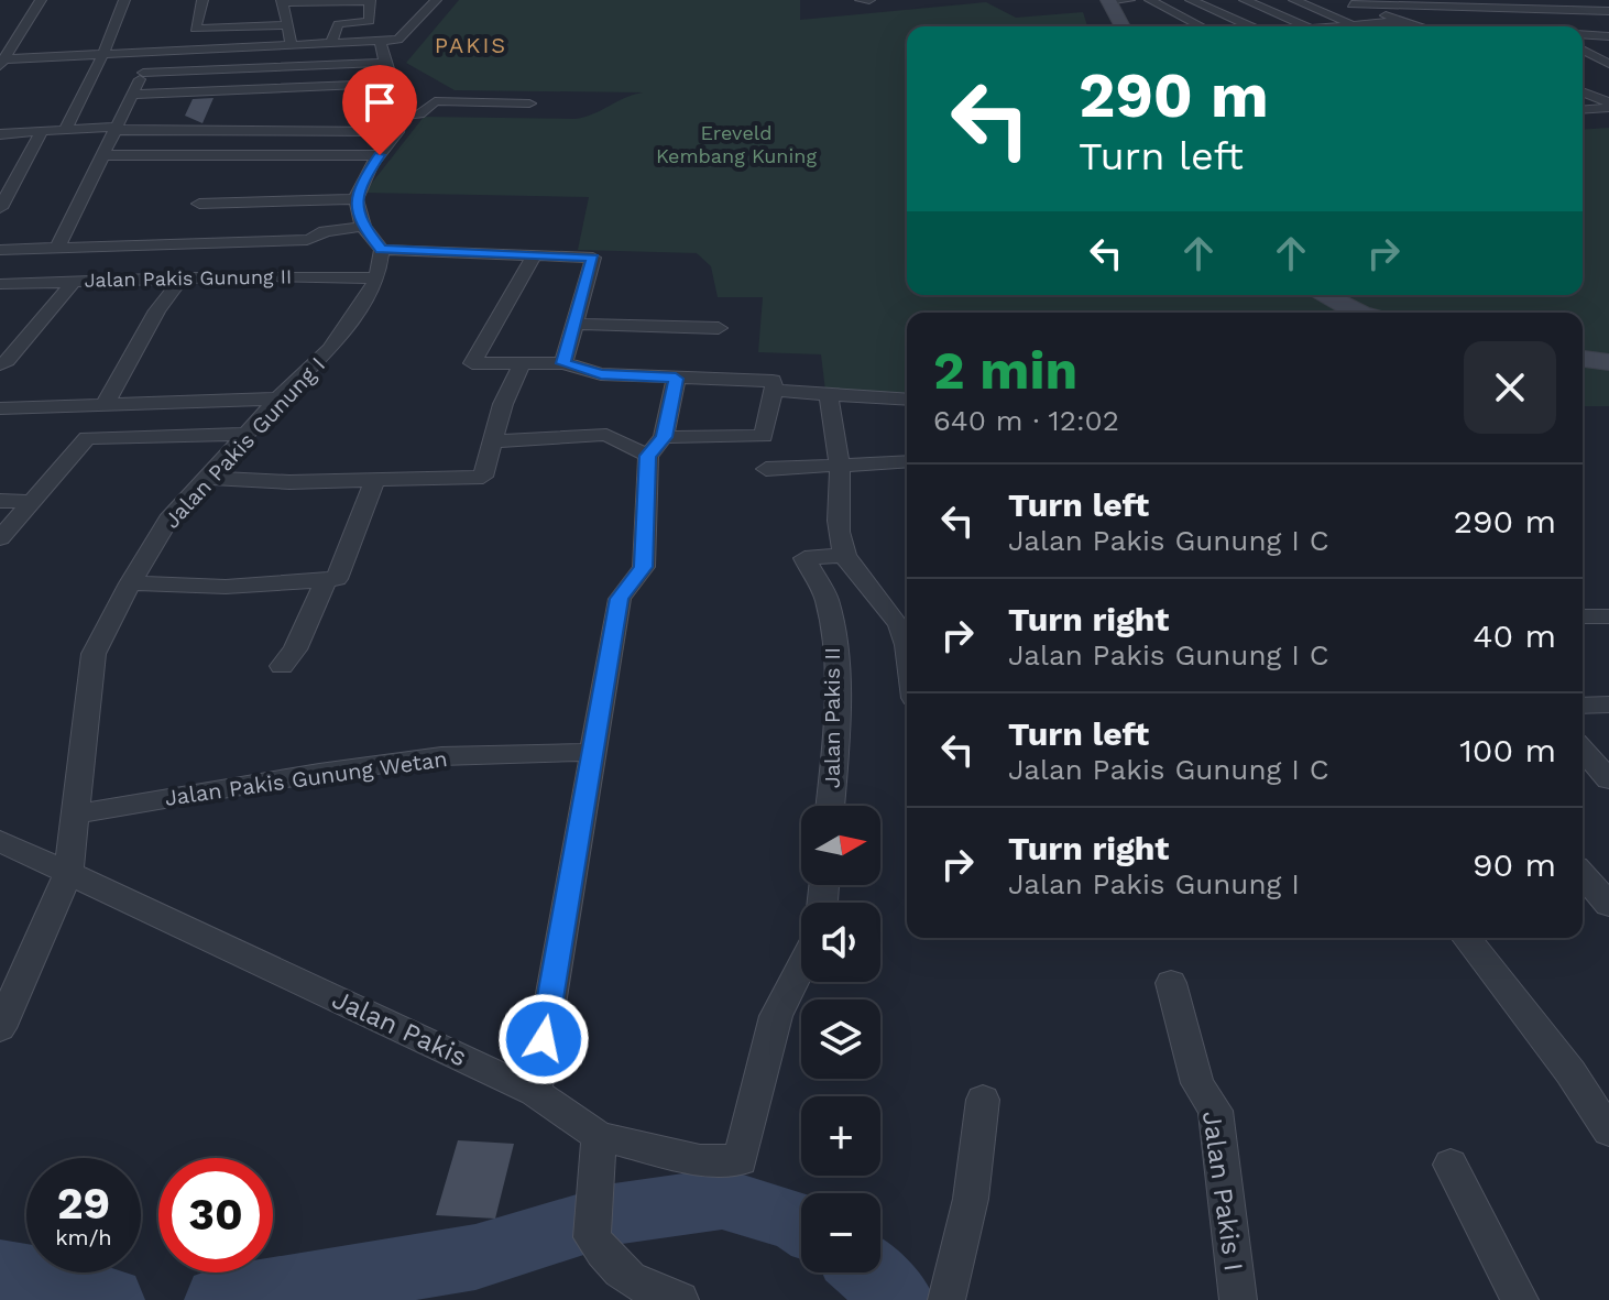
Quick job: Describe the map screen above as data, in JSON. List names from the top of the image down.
{
  "streets": {
    "street": [
      "Jalan Pakis Gunung II",
      "Jalan Pakis Gunung I",
      "Jalan Pakis II",
      "Jalan Pakis Gunung Wetan",
      "Jalan Pakis",
      "Jalan Pakis I"
    ]
  },
  "crossings": [
    ["Jalan Pakis Gunung II", "Jalan Pakis Gunung I"],
    ["Jalan Pakis Gunung I", "Jalan Pakis Gunung Wetan"],
    ["Jalan Pakis Gunung I", "Jalan Pakis"]
  ],
  "districts": ["PAKIS"],
  "parks": ["Ereveld Kembang Kuning"],
  "north": "right",
  "page": {
    "turn": ["290 m", "Turn left"],
    "heading": ["2 min", "640 m · 12:02"],
    "list": [
      {
        "name": "Turn left",
        "note": "Jalan Pakis Gunung I C",
        "value": "290 m"
      },
      {
        "name": "Turn right",
        "note": "Jalan Pakis Gunung I C",
        "value": "40 m"
      },
      {
        "name": "Turn left",
        "note": "Jalan Pakis Gunung I C",
        "value": "100 m"
      },
      {
        "name": "Turn right",
        "note": "Jalan Pakis Gunung I",
        "value": "90 m"
      }
    ],
    "map_buttons": ["+", "−"],
    "speed": "29 km/h",
    "limit": "30"
  }
}
